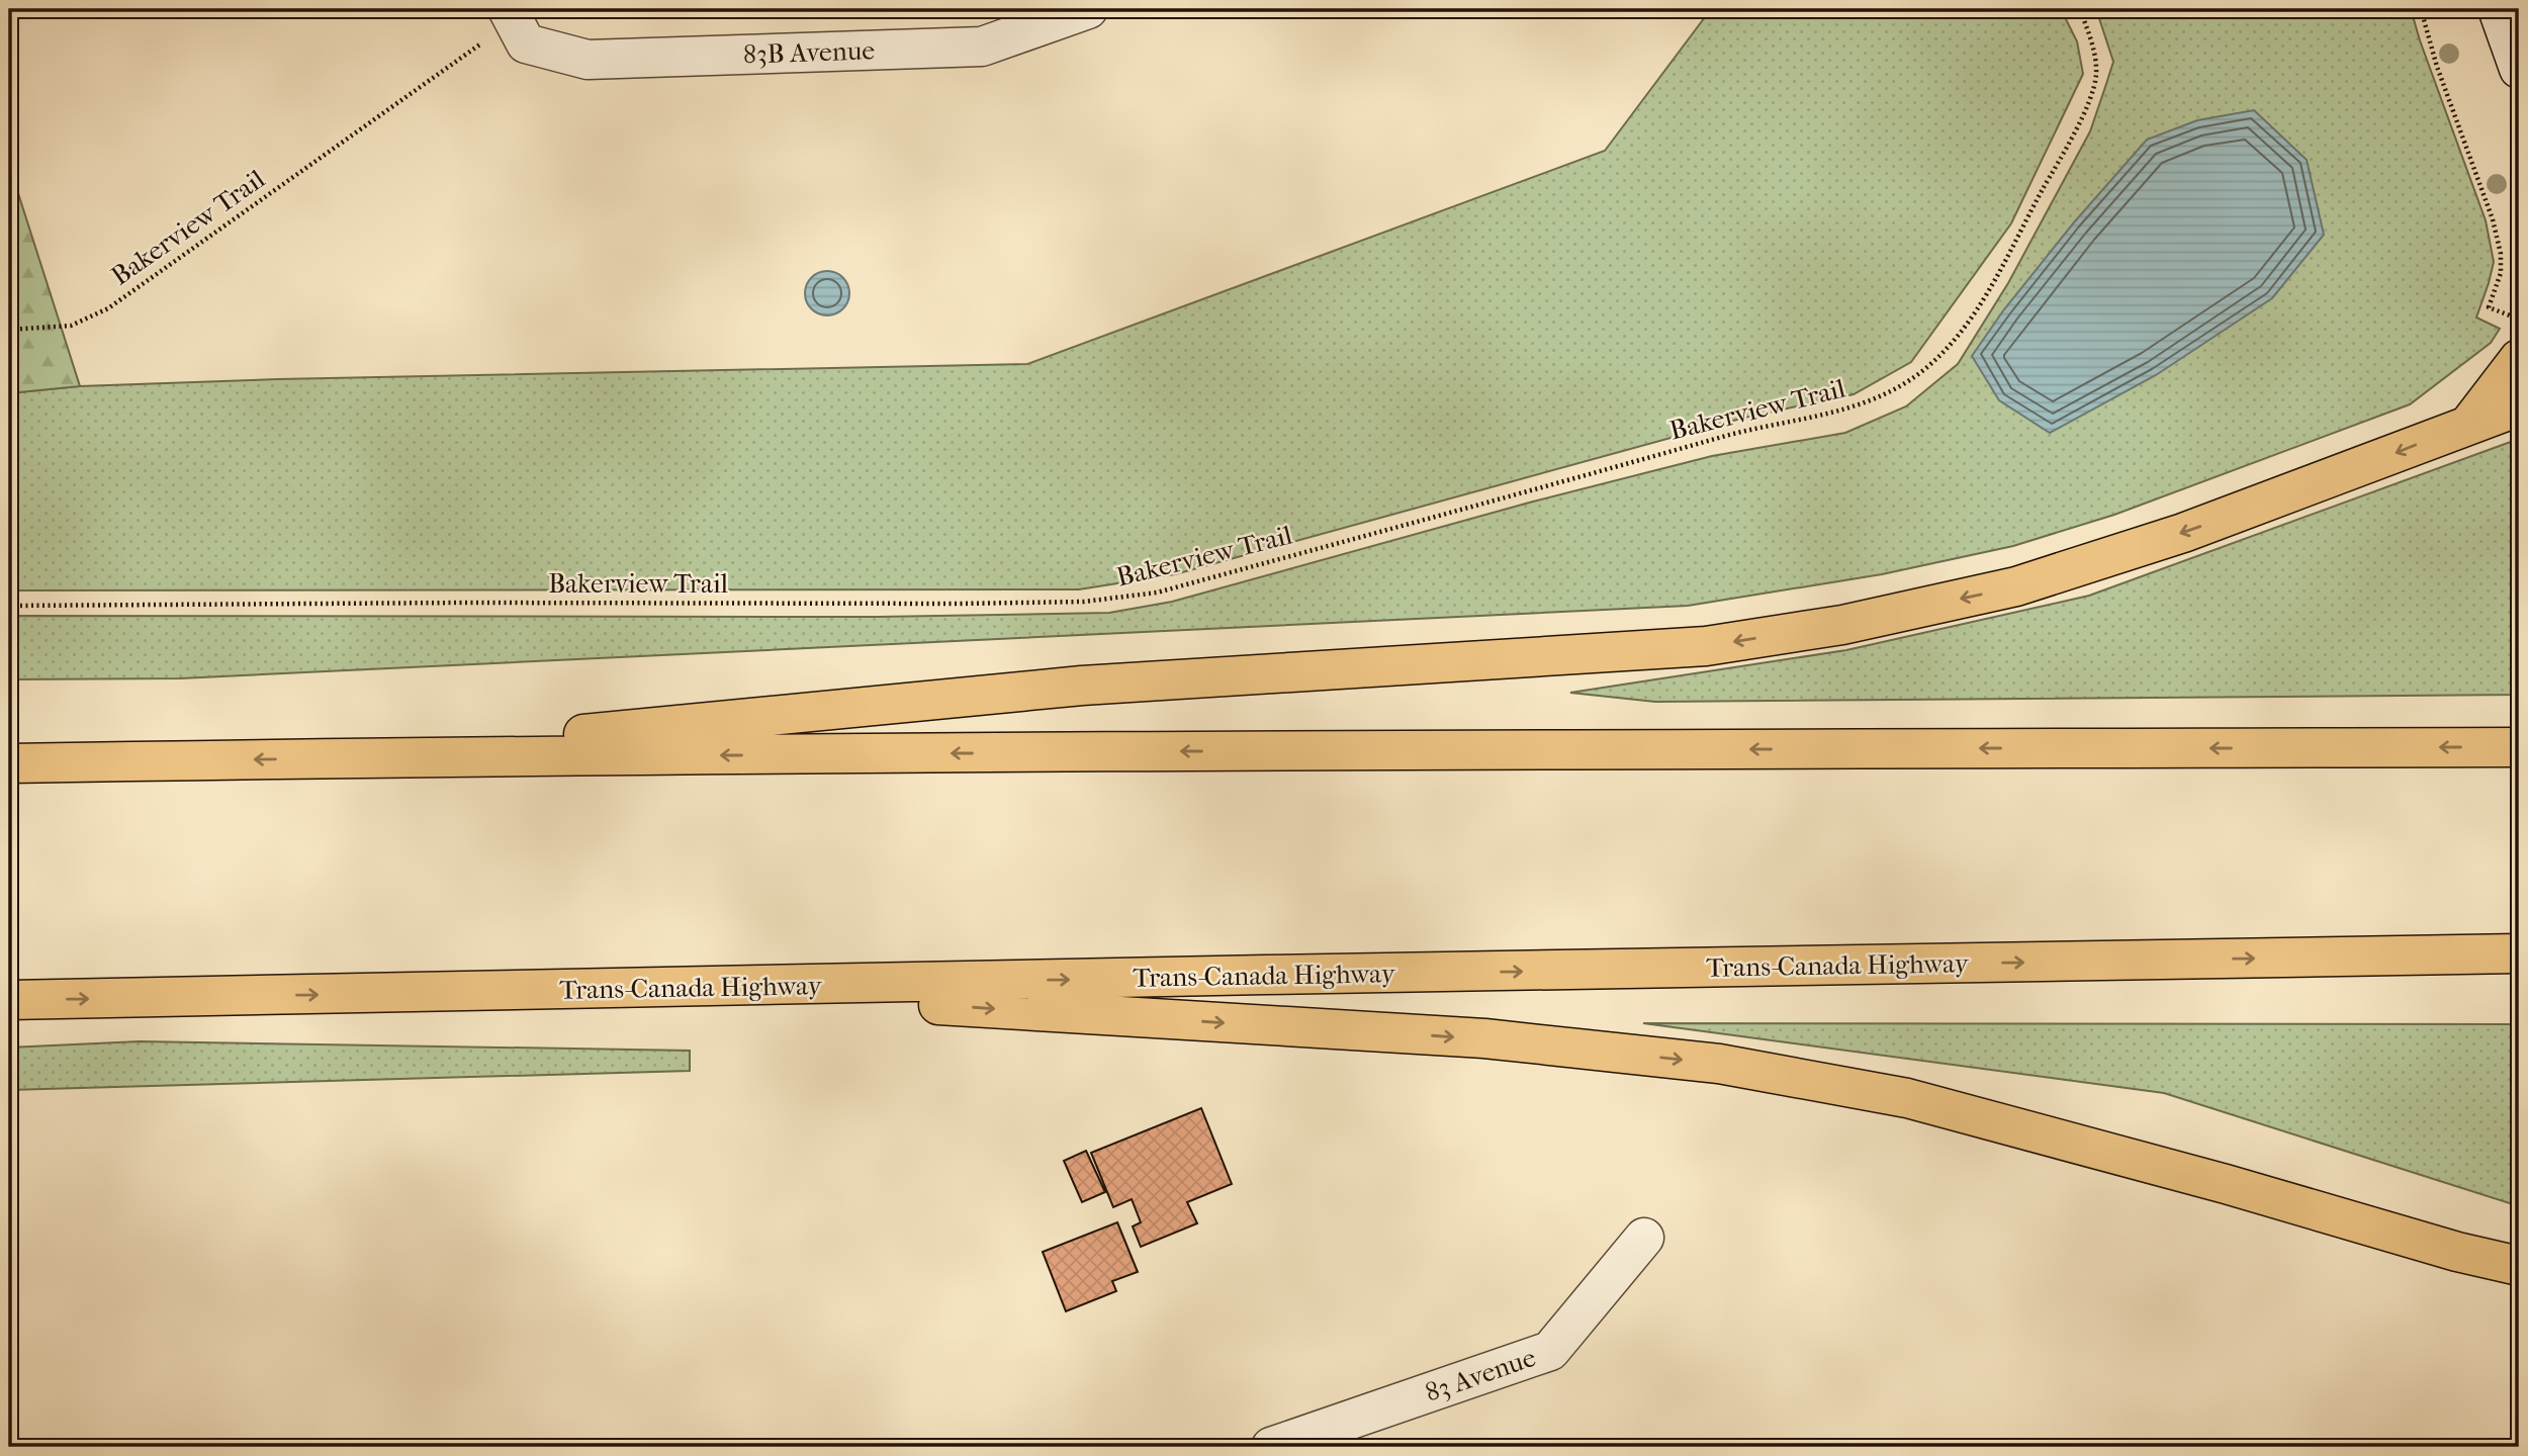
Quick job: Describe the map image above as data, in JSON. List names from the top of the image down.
{
  "streets": {
    "highway": ["Trans-Canada Highway"],
    "street": ["83B Avenue", "83 Avenue"],
    "path": ["Bakerview Trail"]
  },
  "crossings": [
    ["83B Avenue", "Bakerview Trail"]
  ]
}
